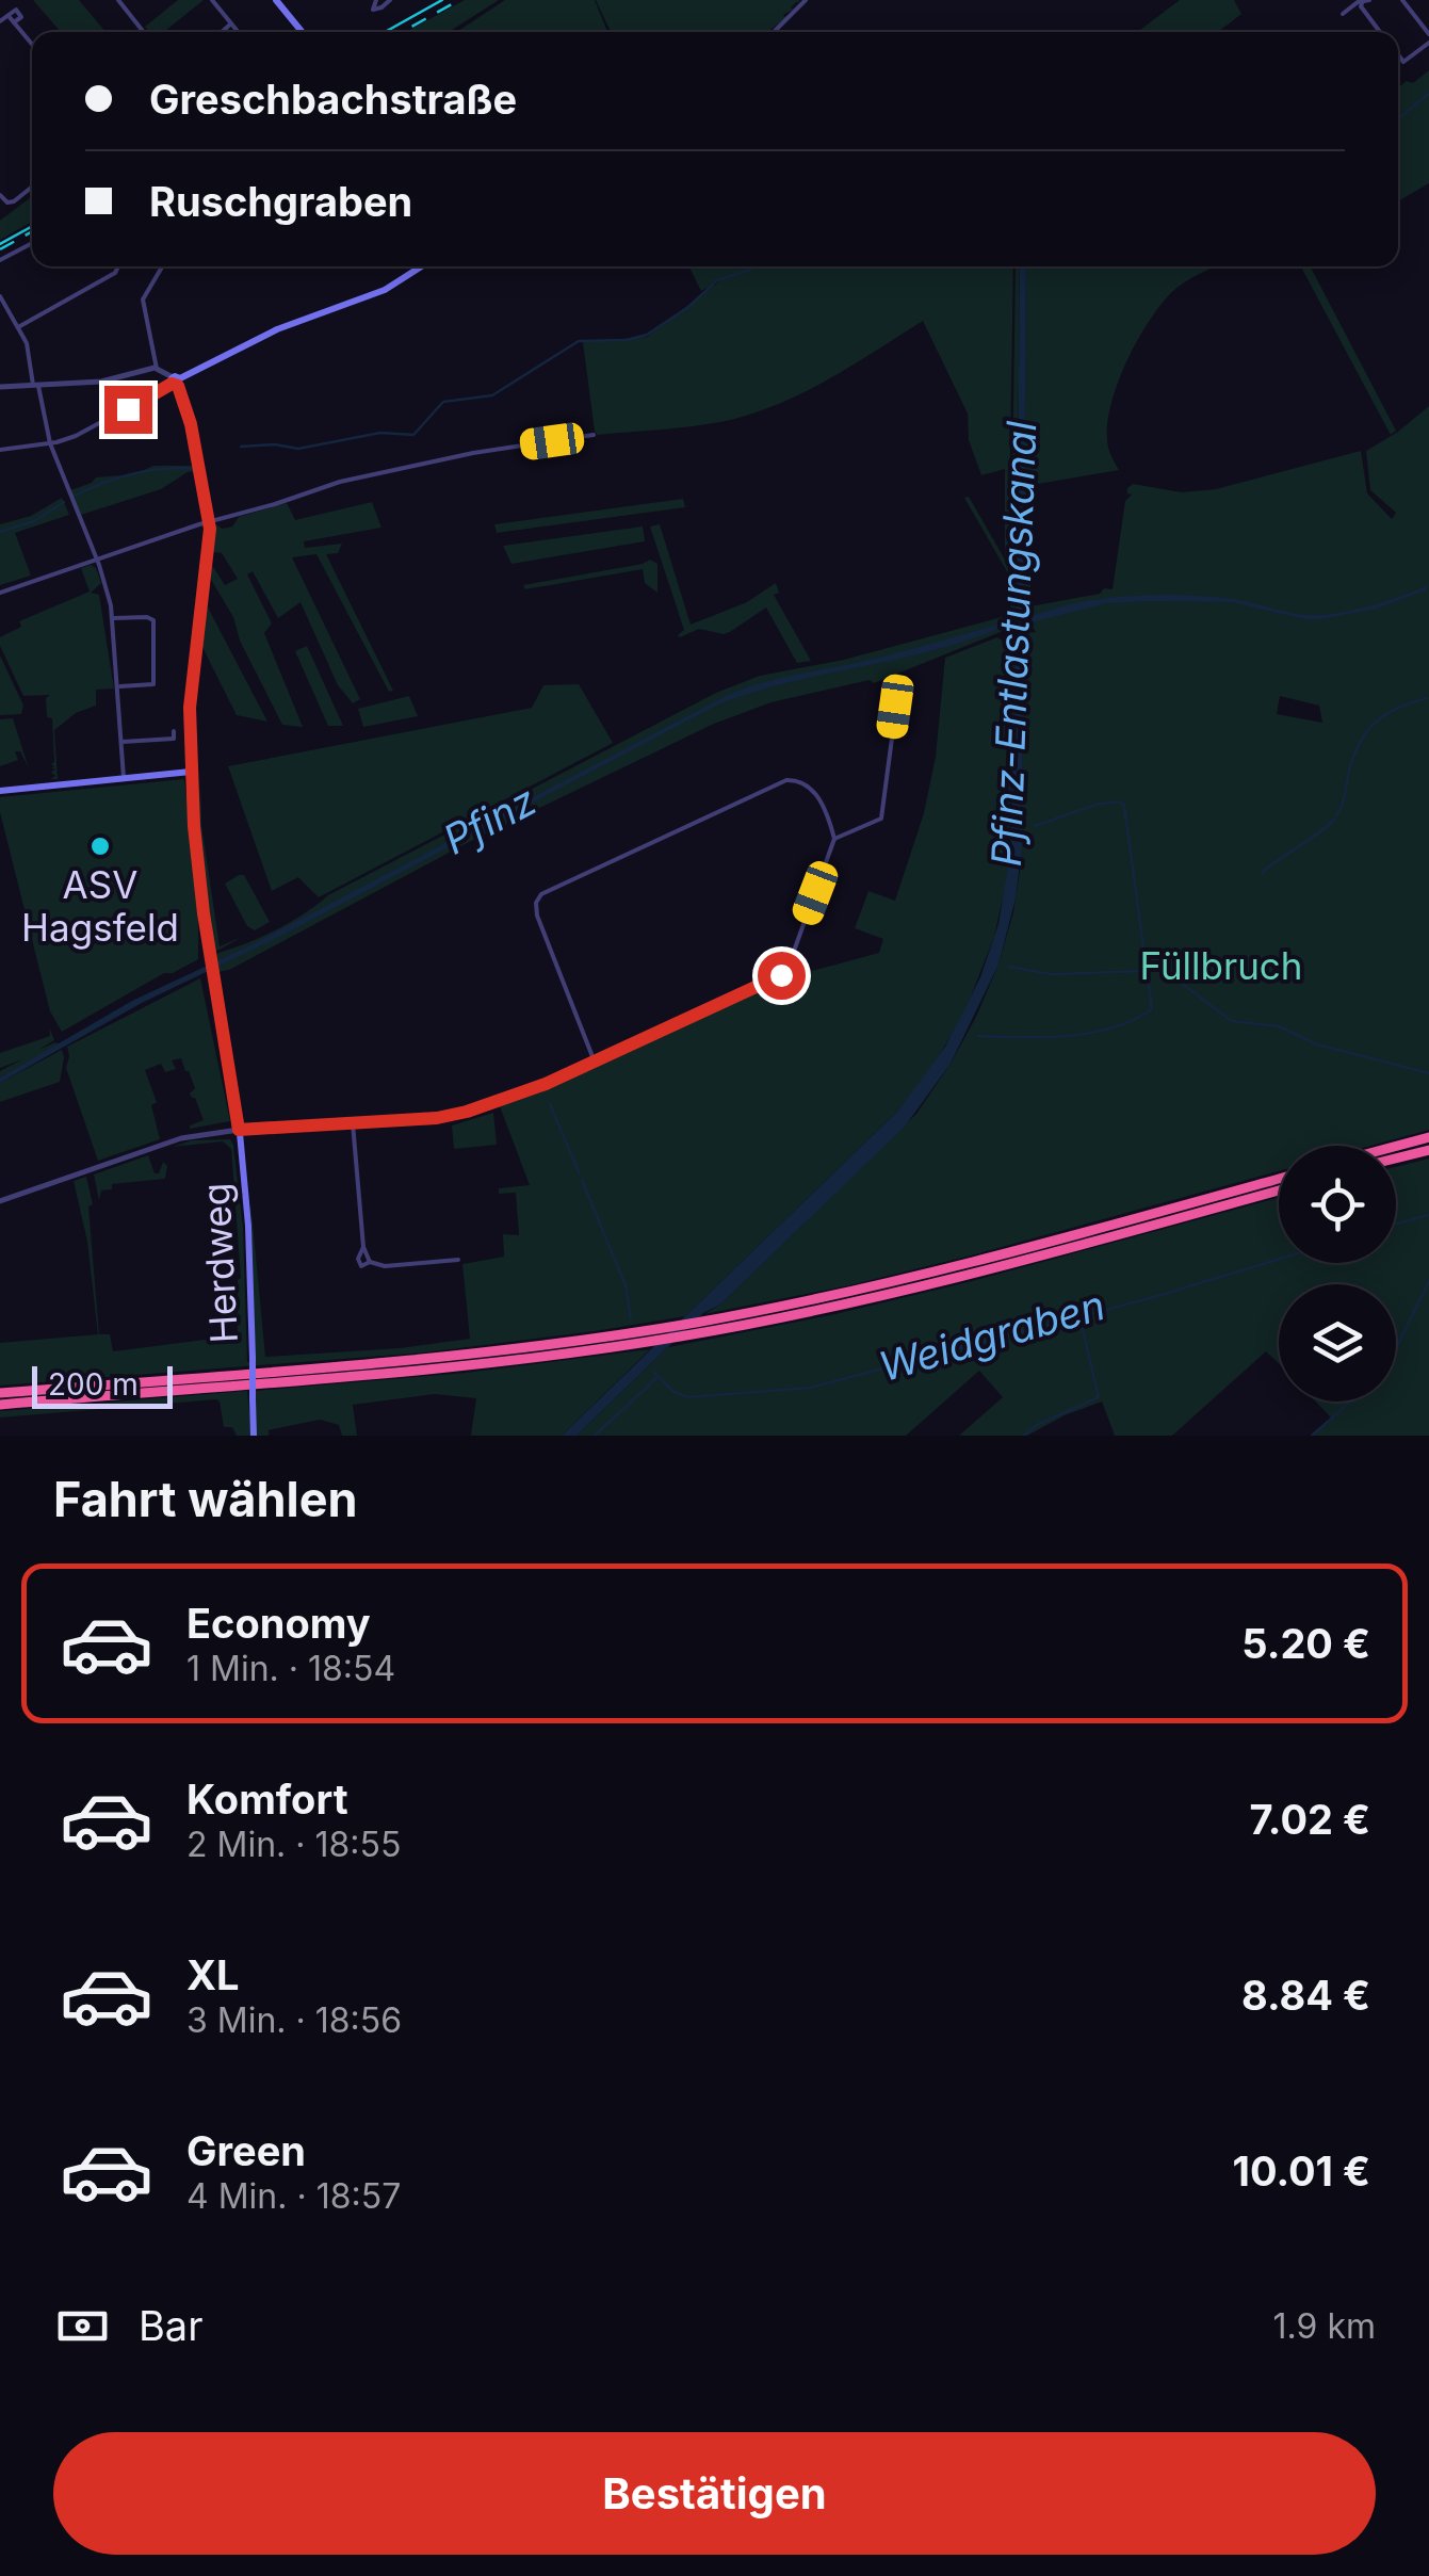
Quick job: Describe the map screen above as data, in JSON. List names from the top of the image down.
{
  "streets": {
    "main road": ["Herdweg"]
  },
  "water": ["Pfinz-Entlastungskanal", "Pfinz", "Weidgraben"],
  "parks": ["Füllbruch"],
  "places": ["ASV Hagsfeld"],
  "scale_bar": "200 m",
  "page": {
    "banner": ["Greschbachstraße", "Ruschgraben"],
    "scale": "200 m",
    "heading": "Fahrt wählen",
    "list": [
      {
        "name": "Economy",
        "note": "1 Min. · 18:54",
        "value": "5.20 €"
      },
      {
        "name": "Komfort",
        "note": "2 Min. · 18:55",
        "value": "7.02 €"
      },
      {
        "name": "XL",
        "note": "3 Min. · 18:56",
        "value": "8.84 €"
      },
      {
        "name": "Green",
        "note": "4 Min. · 18:57",
        "value": "10.01 €"
      }
    ],
    "pay": ["Bar", "1.9 km"],
    "buttons": "Bestätigen"
  }
}
